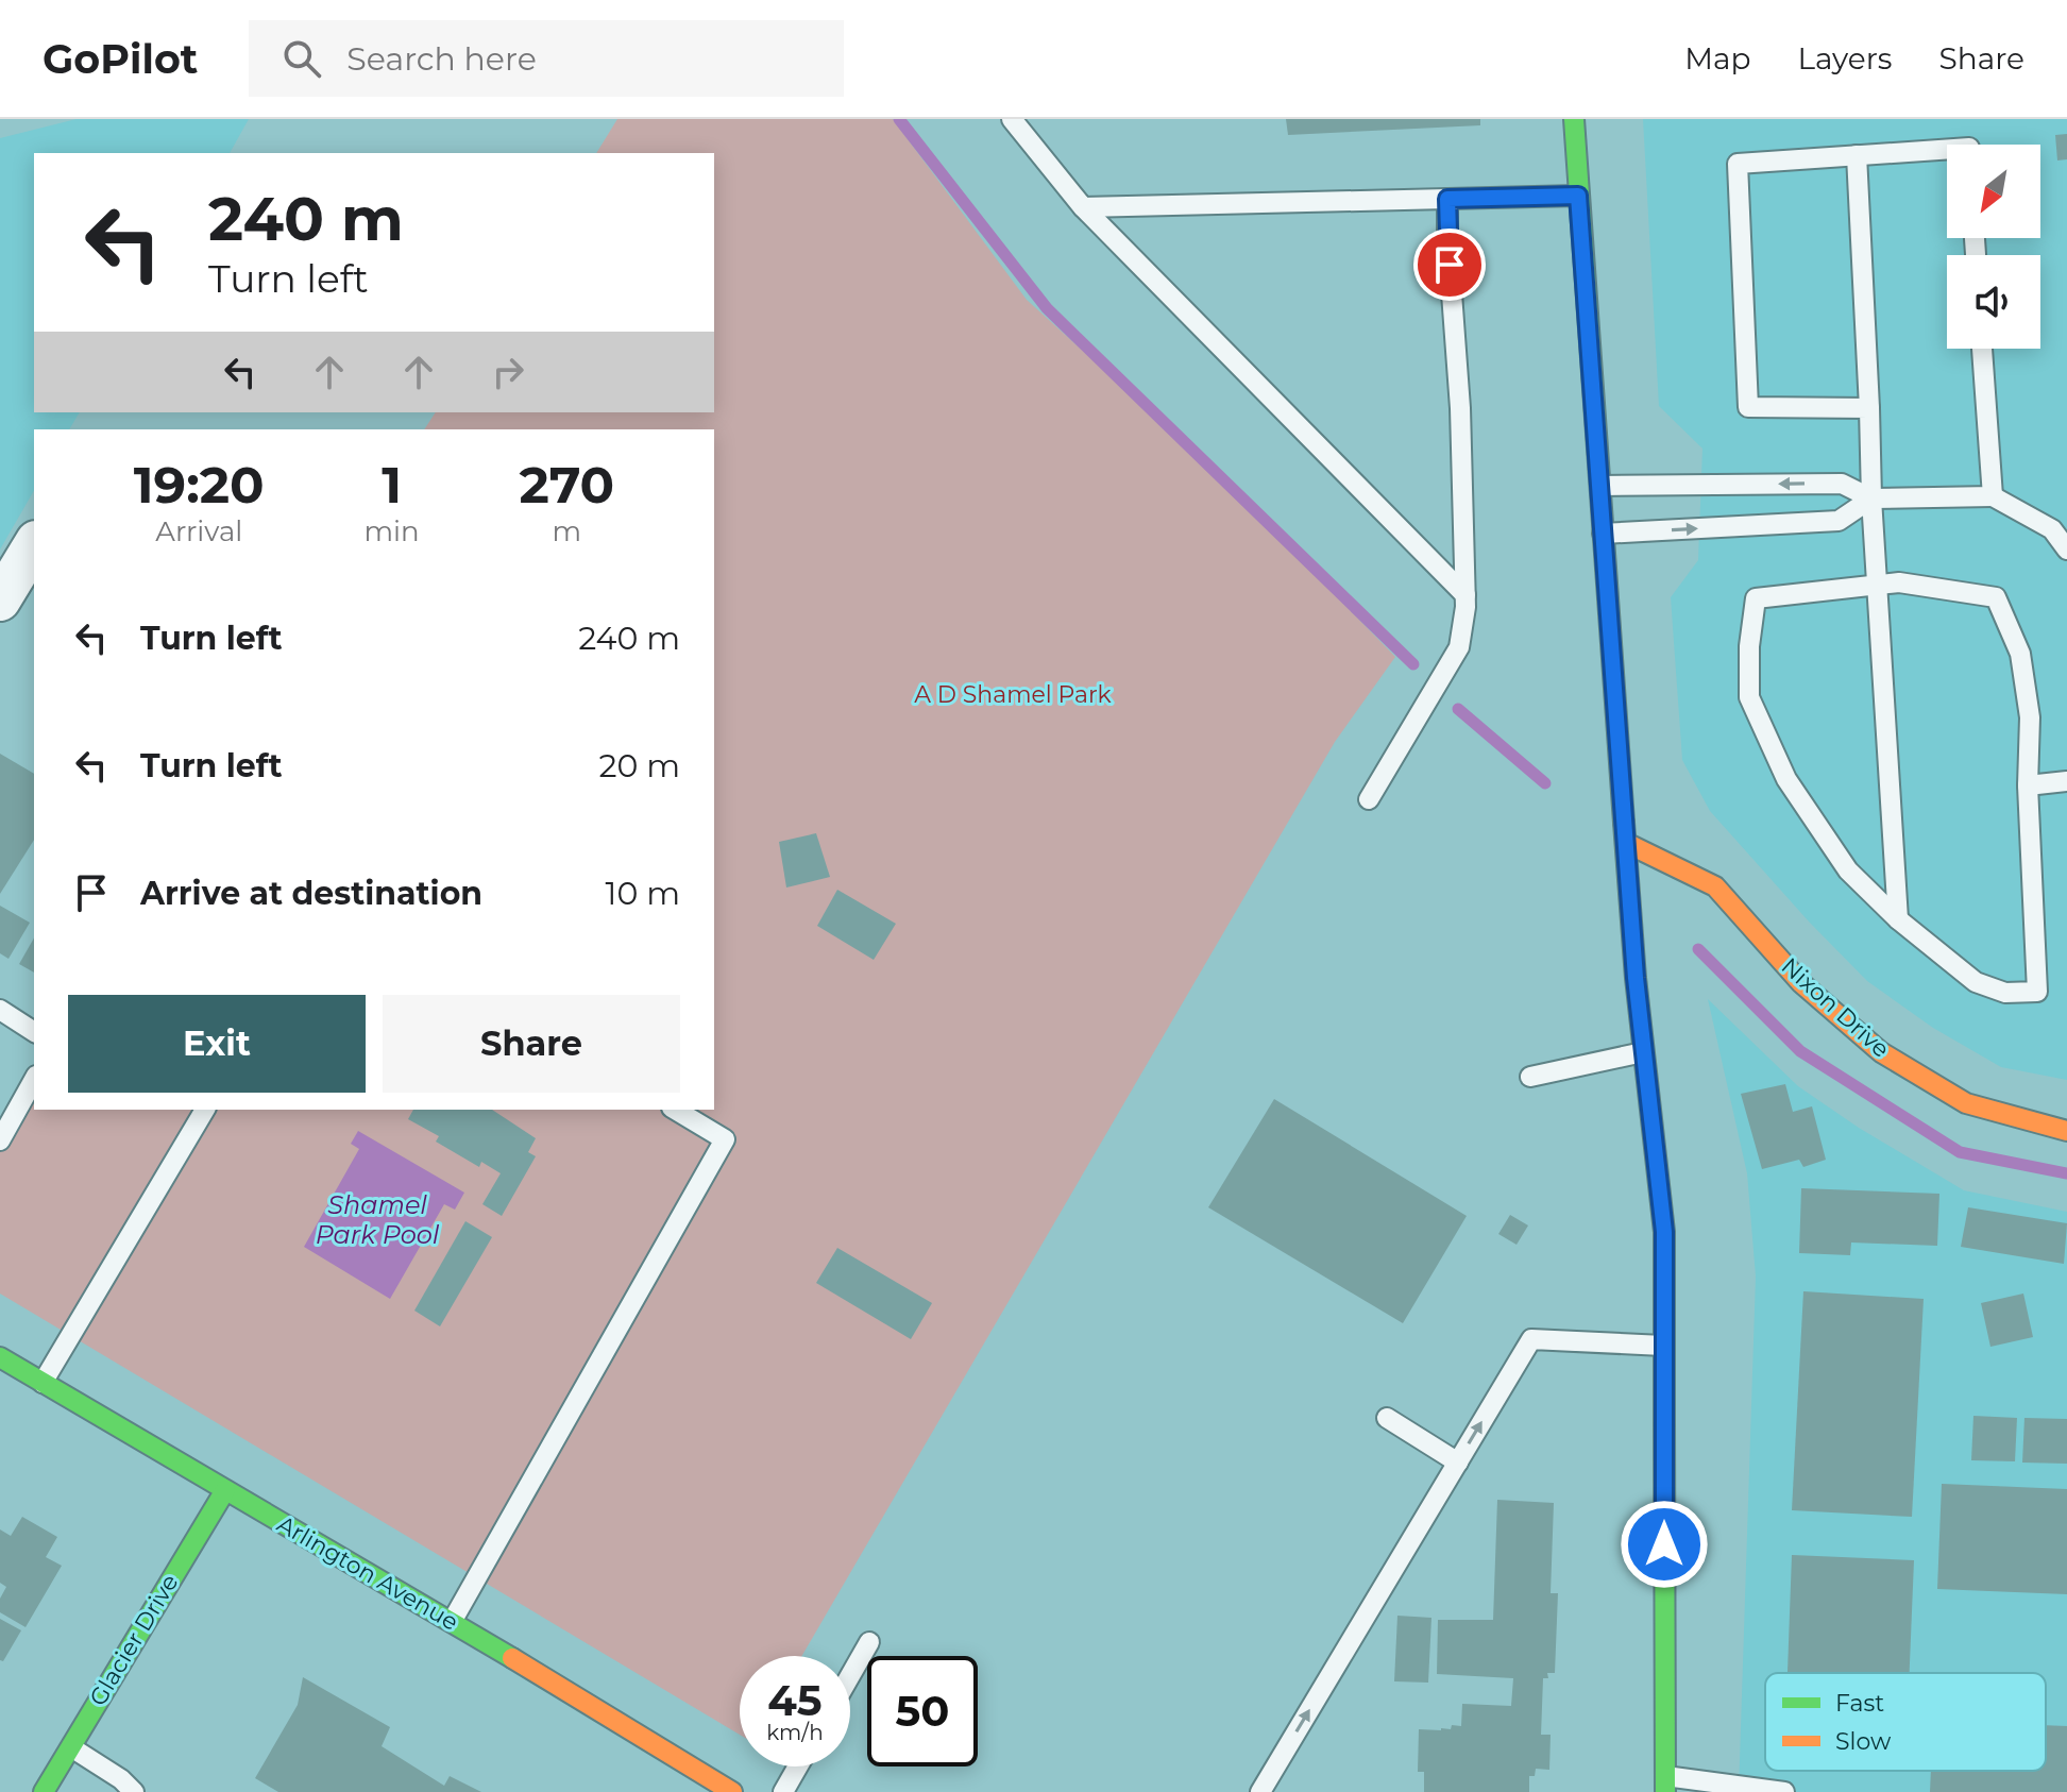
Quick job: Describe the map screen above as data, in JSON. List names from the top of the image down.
{
  "streets": {
    "main road": ["Nixon Drive", "Arlington Avenue", "Glacier Drive"]
  },
  "crossings": [
    ["Arlington Avenue", "Glacier Drive"]
  ],
  "water": ["Shamel Park Pool"],
  "parks": ["A D Shamel Park"],
  "legend": ["Fast", "Slow"],
  "north": "bottom left",
  "page": {
    "header": "GoPilot",
    "search": "Search here",
    "nav": ["Map", "Layers", "Share"],
    "turn": ["240 m", "Turn left"],
    "eta": [
      "19:20",
      "Arrival",
      "1",
      "min",
      "270",
      "m"
    ],
    "list": [
      {
        "name": "Turn left",
        "value": "240 m"
      },
      {
        "name": "Turn left",
        "value": "20 m"
      },
      {
        "name": "Arrive at destination",
        "value": "10 m"
      }
    ],
    "buttons": ["Exit", "Share"],
    "speed": "45 km/h",
    "limit": "50"
  }
}
